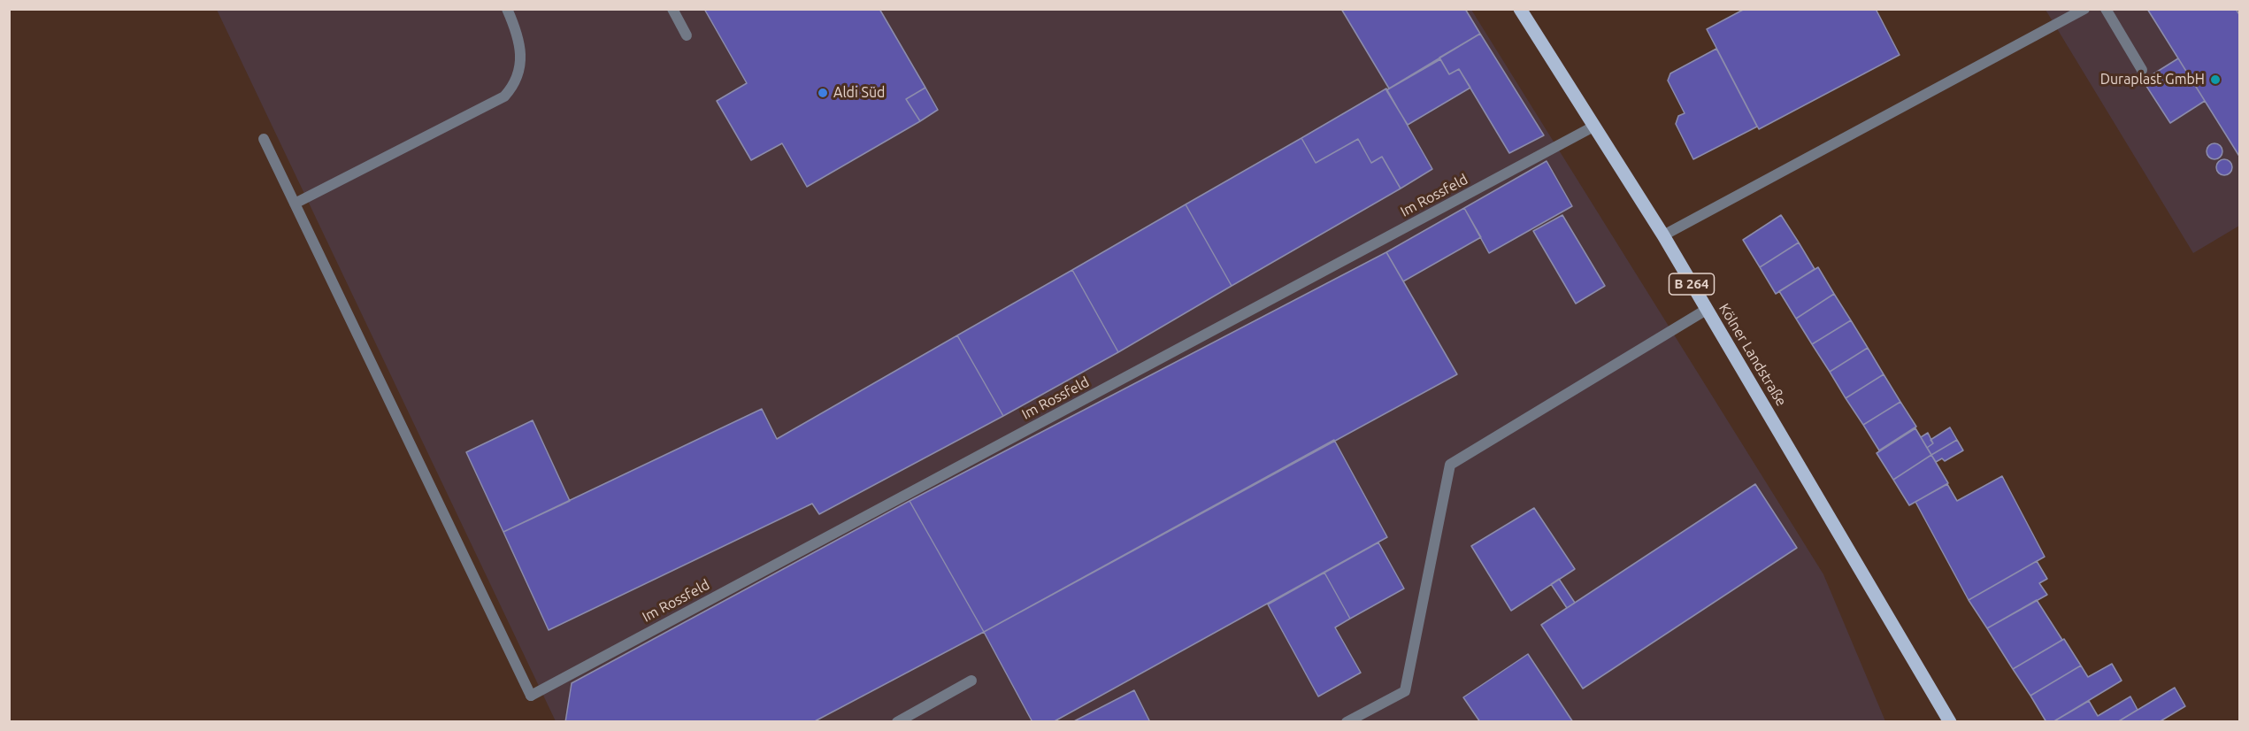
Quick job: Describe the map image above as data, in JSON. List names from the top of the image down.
{
  "streets": {
    "main road": ["B 264", "Kölner Landstraße"],
    "street": ["Im Rossfeld"]
  },
  "crossings": [
    ["Im Rossfeld", "Kölner Landstraße"]
  ],
  "places": ["Duraplast GmbH", "Aldi Süd"]
}
